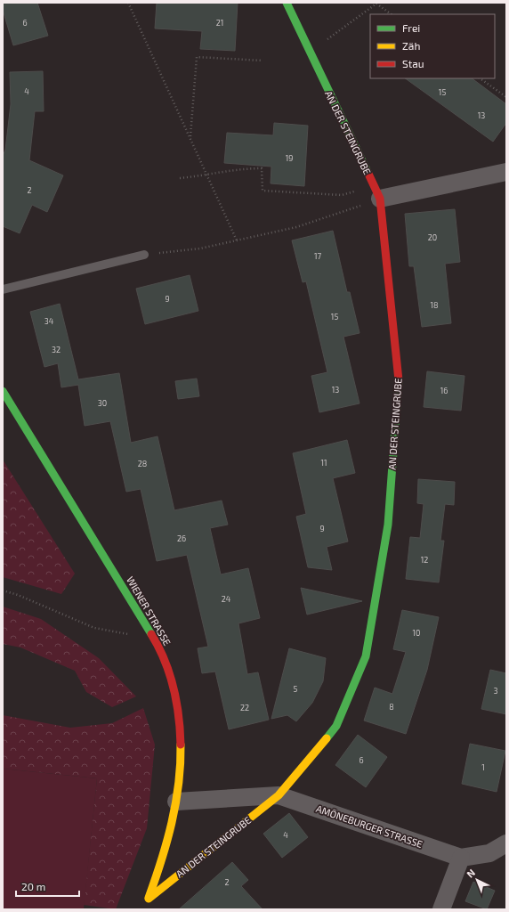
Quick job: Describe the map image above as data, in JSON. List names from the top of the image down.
{
  "streets": {
    "street": ["AN DER STEINGRUBE", "WIENER STRASSE", "AMÖNEBURGER STRASSE"]
  },
  "crossings": [
    ["AN DER STEINGRUBE", "WIENER STRASSE"],
    ["AN DER STEINGRUBE", "AMÖNEBURGER STRASSE"]
  ],
  "house_numbers": [
    "6",
    "21",
    "4",
    "15",
    "13",
    "19",
    "2",
    "20",
    "17",
    "9",
    "18",
    "15",
    "34",
    "32",
    "13",
    "16",
    "30",
    "11",
    "28",
    "9",
    "26",
    "12",
    "24",
    "10",
    "5",
    "3",
    "8",
    "22",
    "6",
    "1",
    "4",
    "2"
  ],
  "legend": ["Frei", "Zäh", "Stau"],
  "scale_bar": "20 m",
  "north": "top left"
}
